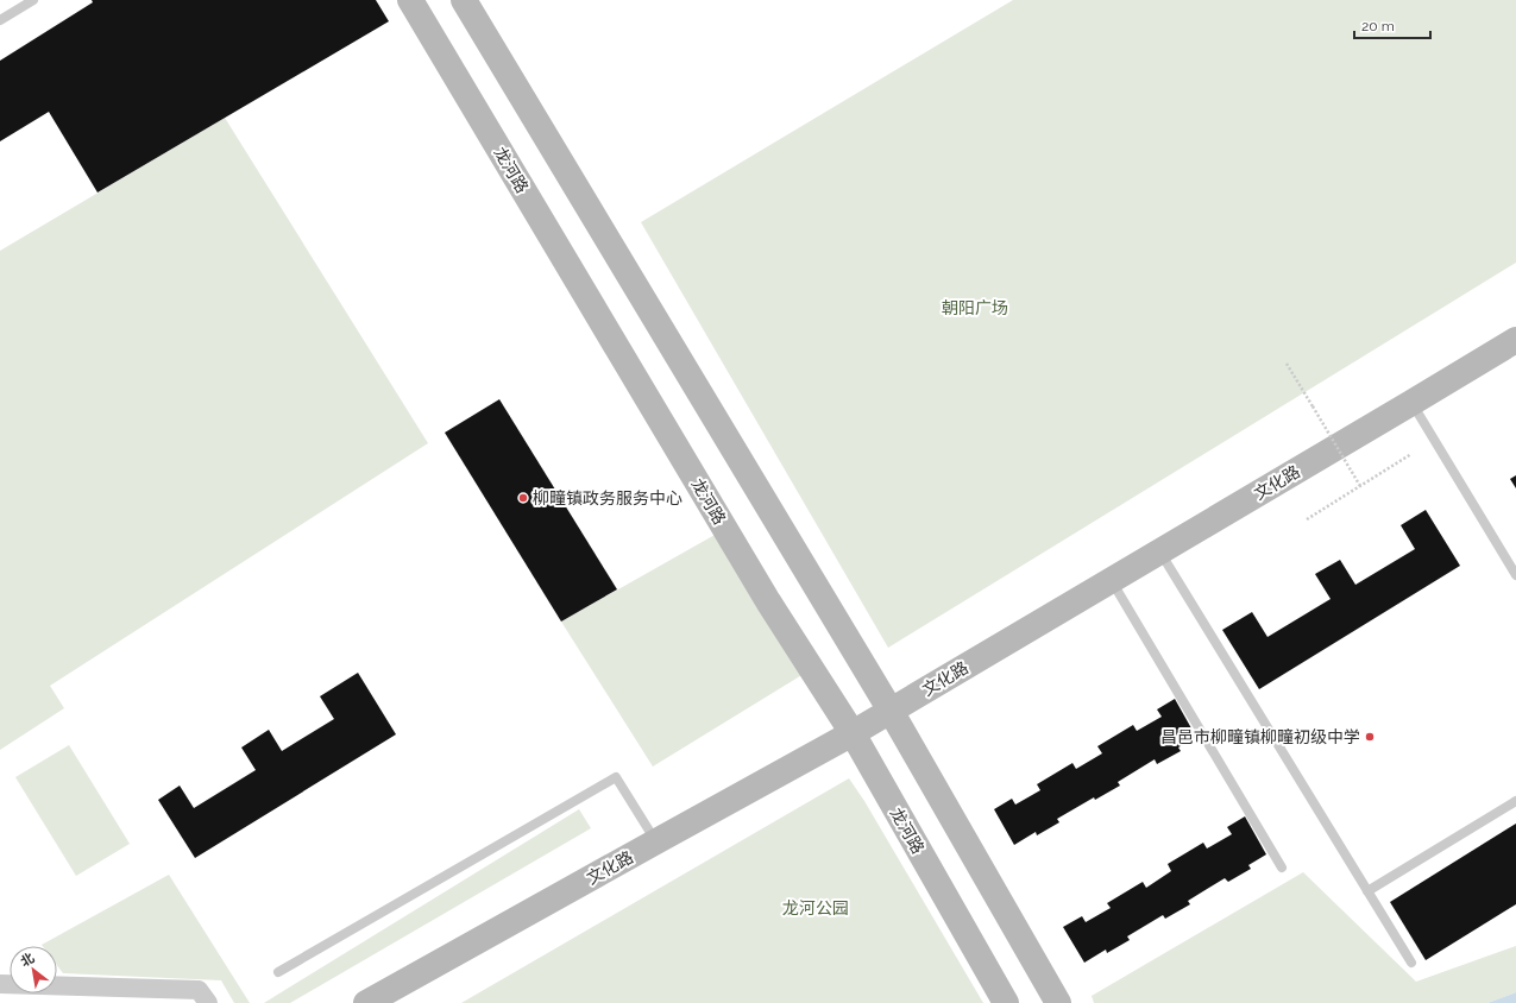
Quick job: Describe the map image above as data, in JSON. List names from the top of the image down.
{
  "streets": {
    "main road": ["龙河路", "文化路"]
  },
  "crossings": [
    ["龙河路", "文化路"]
  ],
  "parks": ["朝阳广场", "龙河公园"],
  "places": ["柳疃镇政务服务中心", "昌邑市柳疃镇柳疃初级中学"],
  "scale_bar": "20 m",
  "north": "top left"
}
